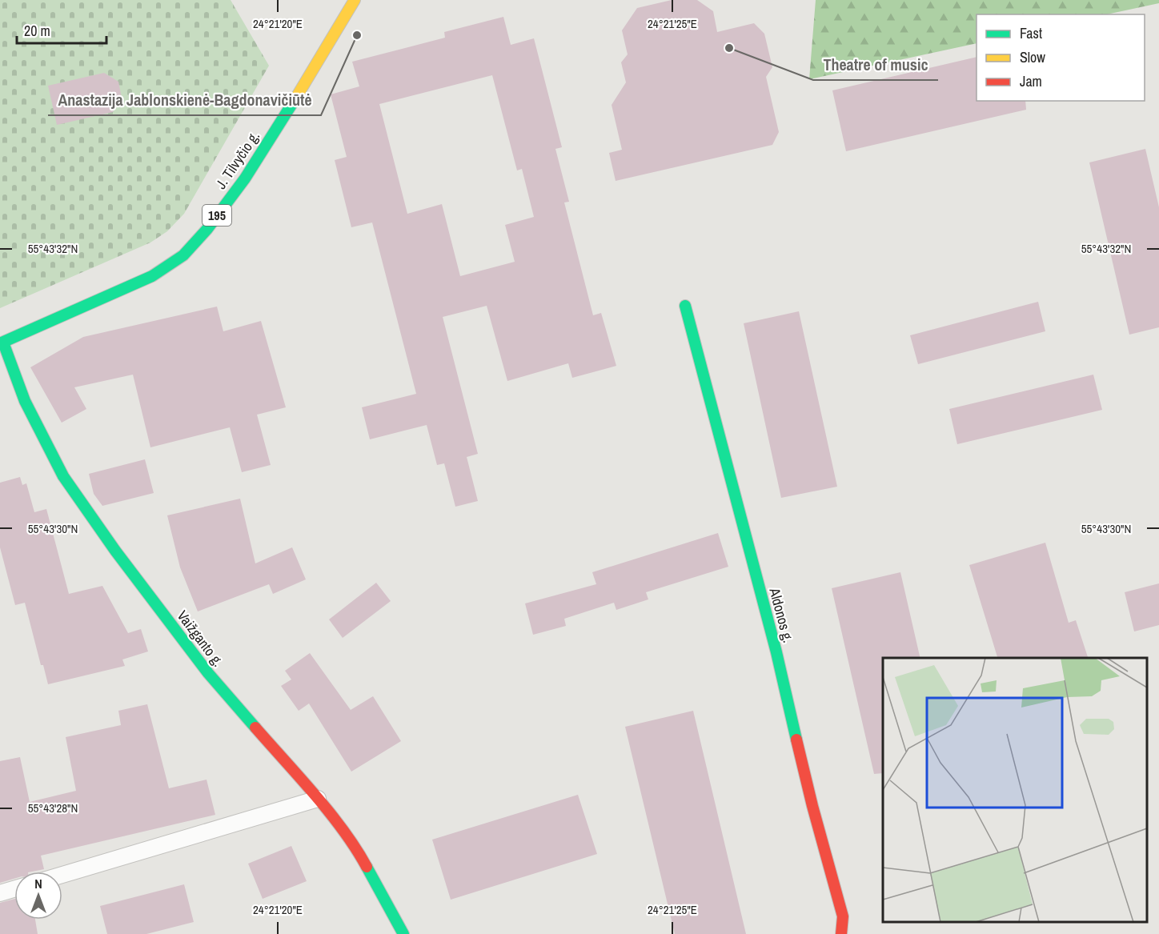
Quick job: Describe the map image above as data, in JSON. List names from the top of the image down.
{
  "streets": {
    "street": [
      "J. Tilvyčio g.",
      "195",
      "Aldonos g.",
      "Vaižganto g."
    ]
  },
  "crossings": [
    ["J. Tilvyčio g.", "Vaižganto g."]
  ],
  "places": ["Anastazija Jablonskienė-Bagdonavičiūtė", "Theatre of music"],
  "legend": ["Fast", "Slow", "Jam"],
  "scale_bar": "20 m",
  "north": "top",
  "coordinates": [
    "24°21'20\"E",
    "24°21'25\"E",
    "55°43'32\"N",
    "55°43'30\"N",
    "55°43'28\"N"
  ]
}
